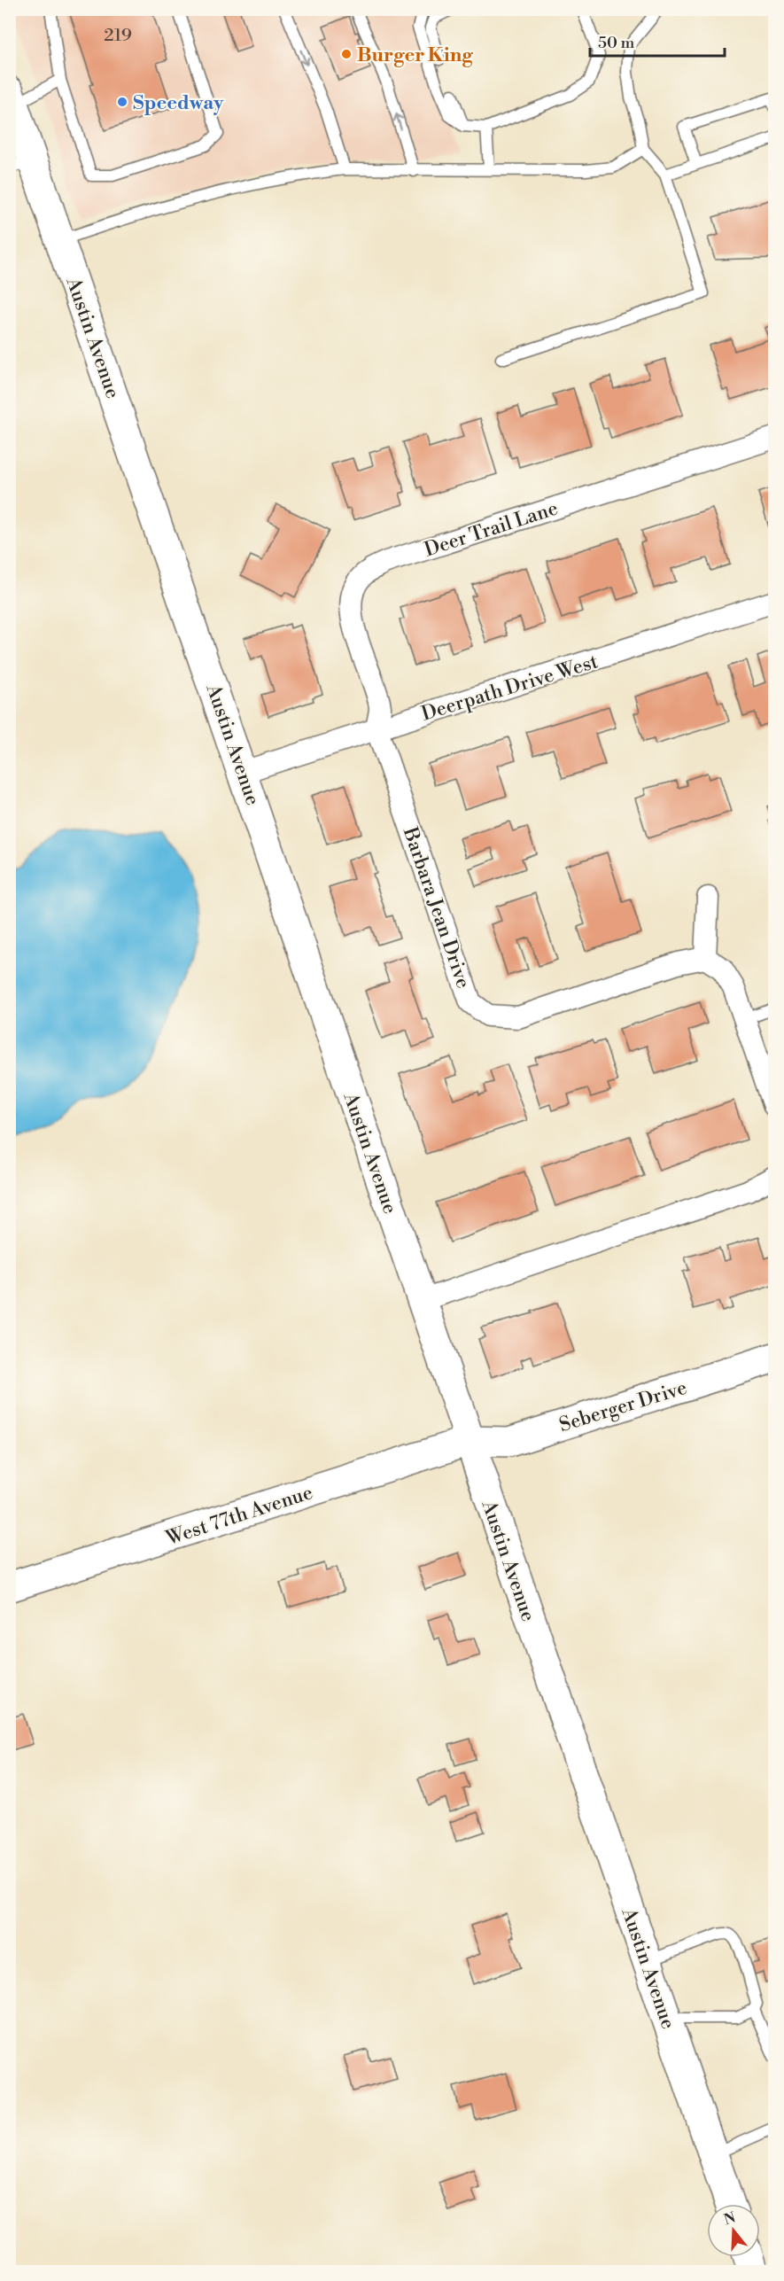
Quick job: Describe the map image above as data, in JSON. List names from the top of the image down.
{
  "streets": {
    "street": [
      "Austin Avenue",
      "Deer Trail Lane",
      "Deerpath Drive West",
      "Barbara Jean Drive",
      "Seberger Drive",
      "West 77th Avenue"
    ]
  },
  "crossings": [
    ["Austin Avenue", "Deerpath Drive West"],
    ["Austin Avenue", "Seberger Drive"],
    ["Austin Avenue", "West 77th Avenue"],
    ["Deer Trail Lane", "Deerpath Drive West"],
    ["Deer Trail Lane", "Barbara Jean Drive"],
    ["Deerpath Drive West", "Barbara Jean Drive"],
    ["Seberger Drive", "West 77th Avenue"]
  ],
  "places": ["Burger King", "Speedway"],
  "house_numbers": ["219"],
  "scale_bar": "50 m",
  "north": "top"
}
